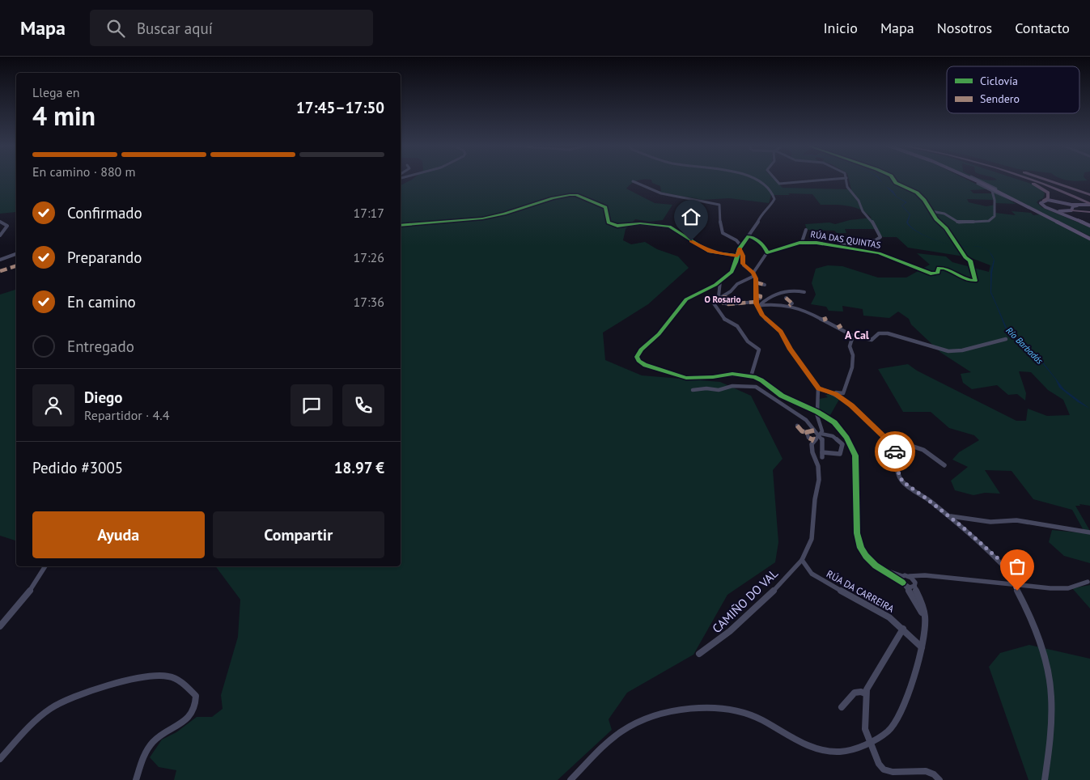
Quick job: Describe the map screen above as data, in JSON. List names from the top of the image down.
{
  "streets": {
    "street": ["RÚA DAS QUINTAS", "RÚA DA CARREIRA", "CAMIÑO DO VAL"]
  },
  "crossings": [
    ["RÚA DA CARREIRA", "CAMIÑO DO VAL"]
  ],
  "districts": ["O Rosario", "A Cal"],
  "water": ["Río Barbadás"],
  "legend": ["Ciclovía", "Sendero"],
  "page": {
    "header": "Mapa",
    "search": "Buscar aquí",
    "nav": [
      "Inicio",
      "Mapa",
      "Nosotros",
      "Contacto"
    ],
    "heading": ["4 min", "Llega en", "17:45–17:50"],
    "panel": [
      "Diego",
      "Repartidor · 4.4",
      "Pedido #3005",
      "18.97 €"
    ],
    "bar": "En camino · 880 m",
    "list": [
      ["Confirmado", "17:17"],
      ["Preparando", "17:26"],
      ["En camino", "17:36"],
      "Entregado"
    ],
    "buttons": ["Ayuda", "Compartir"]
  }
}
